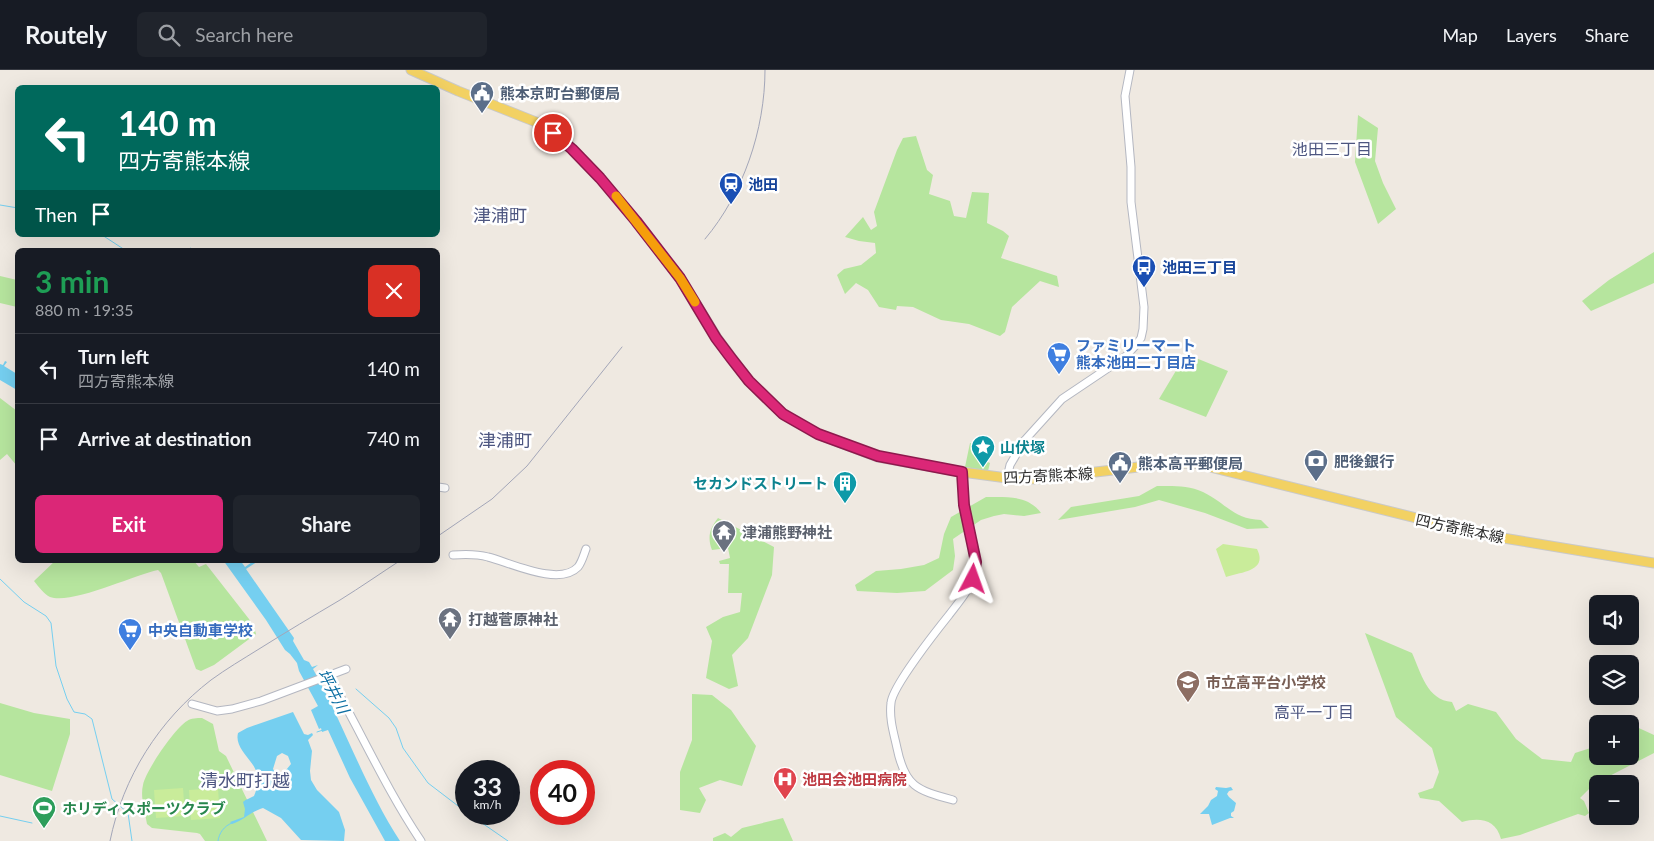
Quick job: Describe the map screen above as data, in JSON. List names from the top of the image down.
{
  "streets": {
    "main road": ["四方寄熊本線"]
  },
  "districts": [
    "池田三丁目",
    "津浦町",
    "津浦町",
    "高平一丁目",
    "清水町打越"
  ],
  "water": ["坪井川"],
  "places": {
    "public building": ["熊本京町台郵便局", "熊本高平郵便局"],
    "station": ["池田"],
    "bus stop": ["池田三丁目"],
    "supermarket": ["ファミリーマート 熊本池田二丁目店", "中央自動車学校"],
    "place": ["山伏塚"],
    "bank": ["肥後銀行"],
    "building": ["セカンドストリート"],
    "temple": ["津浦熊野神社", "打越菅原神社"],
    "school or university": ["市立高平台小学校"],
    "hospital": ["池田会池田病院"],
    "sports": ["ホリディスポーツクラブ"]
  },
  "page": {
    "header": "Routely",
    "search": "Search here",
    "nav": ["Map", "Layers", "Share"],
    "turn": ["140 m", "四方寄熊本線"],
    "then": "Then",
    "heading": ["3 min", "880 m · 19:35"],
    "list": [
      {
        "name": "Turn left",
        "note": "四方寄熊本線",
        "value": "140 m"
      },
      {
        "name": "Arrive at destination",
        "value": "740 m"
      }
    ],
    "buttons": ["Exit", "Share"],
    "map_buttons": ["+", "−"],
    "speed": "33 km/h",
    "limit": "40"
  }
}
